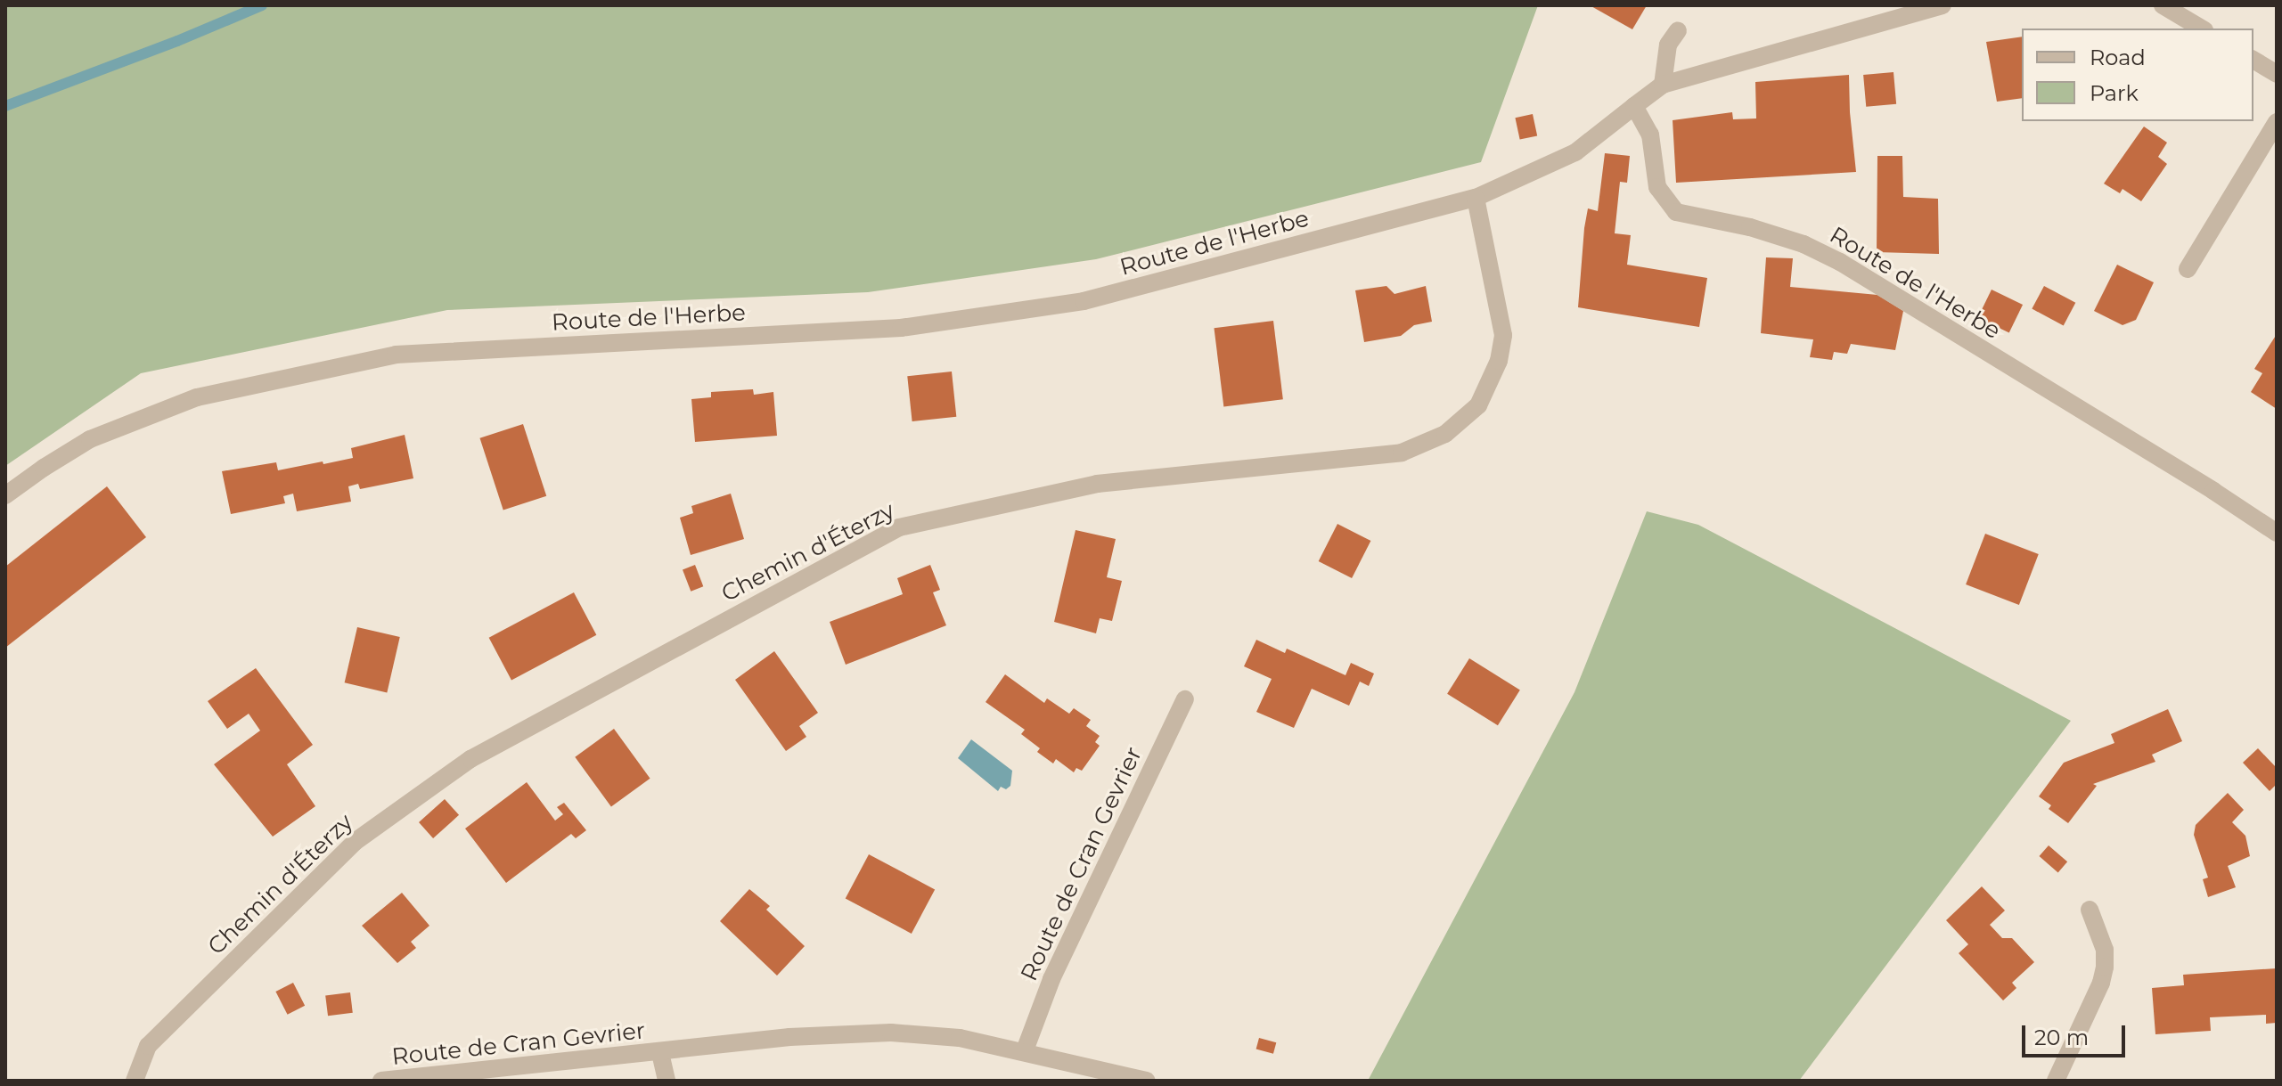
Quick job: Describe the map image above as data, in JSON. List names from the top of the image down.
{
  "streets": {
    "street": ["Route de l'Herbe", "Chemin d'Éterzy", "Route de Cran Gevrier"]
  },
  "crossings": [
    ["Route de l'Herbe", "Chemin d'Éterzy"]
  ],
  "legend": ["Road", "Park"],
  "scale_bar": "20 m"
}
